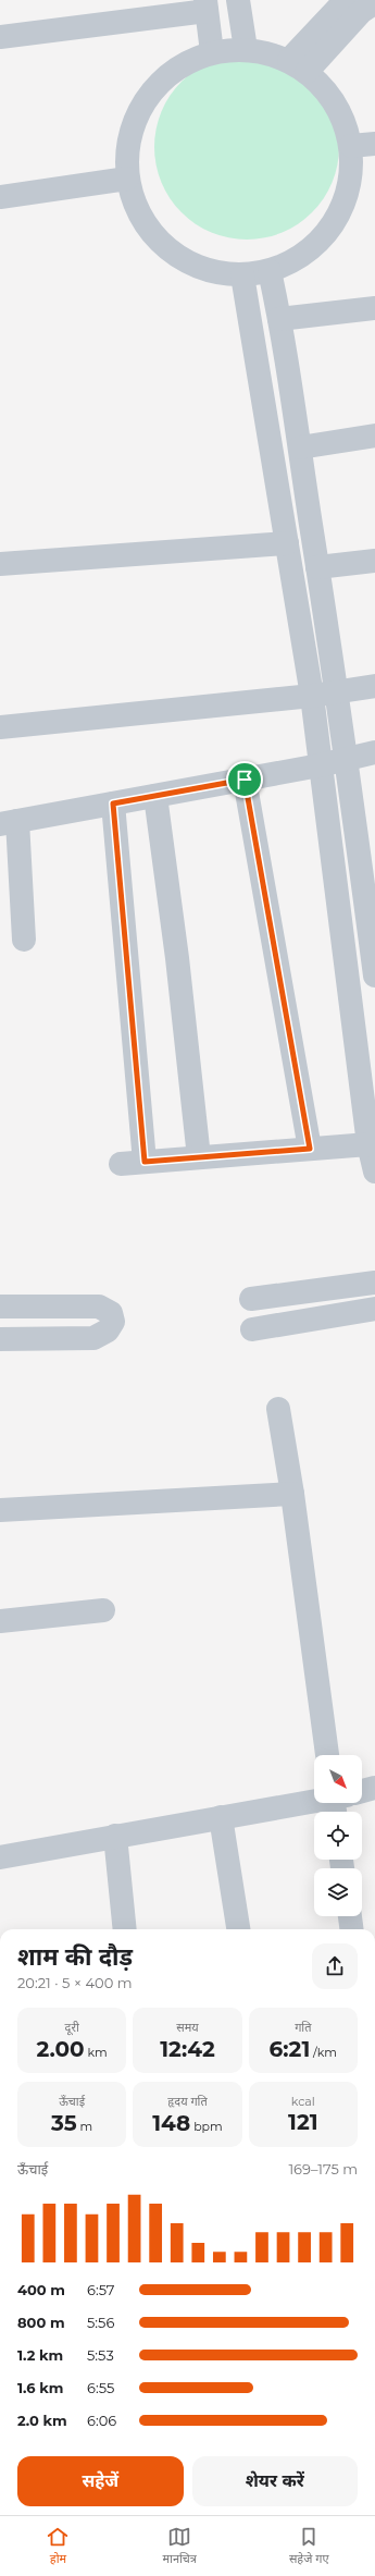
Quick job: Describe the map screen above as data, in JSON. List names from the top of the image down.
{
  "north": "bottom right",
  "page": {
    "heading": ["शाम की दौड़", "20:21 · 5 × 400 m"],
    "stats": [
      ["दूरी", "2.00 km"],
      ["समय", "12:42"],
      ["गति", "6:21 /km"],
      ["ऊँचाई", "35 m"],
      ["हृदय गति", "148 bpm"],
      ["kcal", "121"]
    ],
    "chart": ["ऊँचाई", "169–175 m"],
    "list": [
      {
        "name": "400 m",
        "note": "6:57"
      },
      {
        "name": "800 m",
        "note": "5:56"
      },
      {
        "name": "1.2 km",
        "note": "5:53"
      },
      {
        "name": "1.6 km",
        "note": "6:55"
      },
      {
        "name": "2.0 km",
        "note": "6:06"
      }
    ],
    "buttons": ["सहेजें", "शेयर करें"],
    "tabs": ["होम", "मानचित्र", "सहेजे गए"]
  }
}
